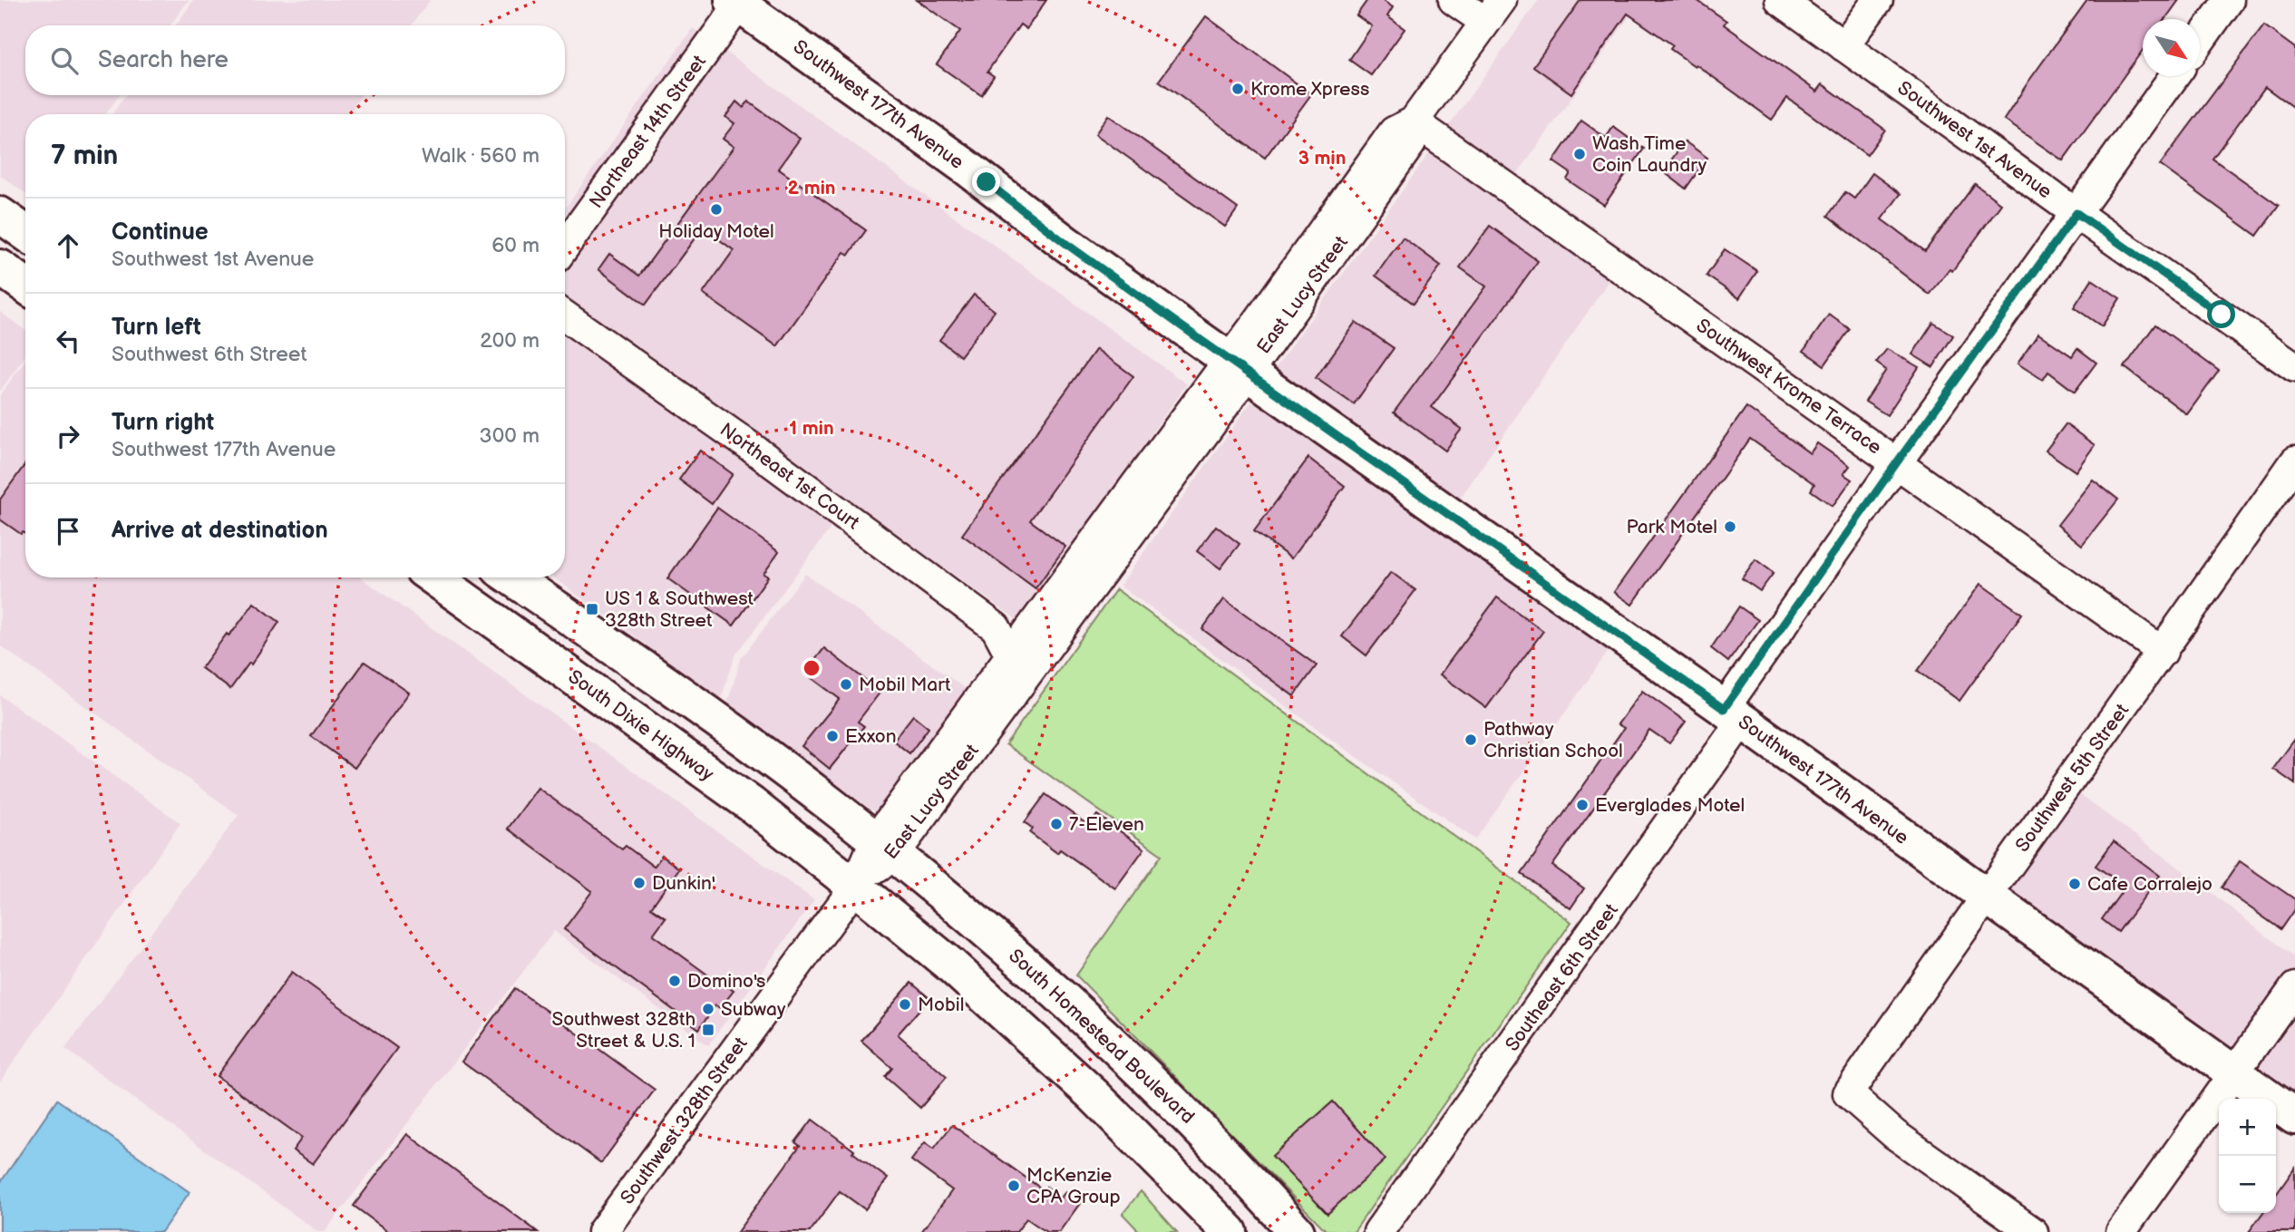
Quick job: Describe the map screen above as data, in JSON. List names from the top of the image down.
{
  "streets": {
    "main road": ["Southwest 177th Avenue", "South Dixie Highway", "South Homestead Boulevard"],
    "street": [
      "Northeast 14th Street",
      "Southwest 1st Avenue",
      "East Lucy Street",
      "Southwest Krome Terrace",
      "Northeast 1st Court",
      "Southwest 5th Street",
      "Southeast 6th Street",
      "Southwest 328th Street"
    ]
  },
  "crossings": [
    ["Southwest 177th Avenue", "Northeast 14th Street"],
    ["Southwest 177th Avenue", "East Lucy Street"],
    ["Southwest 177th Avenue", "Southwest 5th Street"],
    ["Southwest 177th Avenue", "Southeast 6th Street"],
    ["Southwest 1st Avenue", "Southeast 6th Street"],
    ["East Lucy Street", "Southwest Krome Terrace"],
    ["East Lucy Street", "Northeast 1st Court"],
    ["East Lucy Street", "South Dixie Highway"],
    ["East Lucy Street", "South Homestead Boulevard"],
    ["East Lucy Street", "Southwest 328th Street"],
    ["Southwest Krome Terrace", "Southwest 5th Street"],
    ["Southwest Krome Terrace", "Southeast 6th Street"],
    ["South Dixie Highway", "Southwest 328th Street"]
  ],
  "places": {
    "other": [
      "Krome Xpress",
      "Wash Time Coin Laundry",
      "Holiday Motel",
      "Park Motel",
      "Mobil Mart",
      "Exxon",
      "Pathway Christian School",
      "Everglades Motel",
      "7-Eleven",
      "Dunkin'",
      "Cafe Corralejo",
      "Domino's",
      "Mobil",
      "Subway",
      "McKenzie CPA Group"
    ],
    "transit": ["US 1 & Southwest 328th Street", "Southwest 328th Street & U.S. 1"]
  },
  "north": "bottom right",
  "page": {
    "search": "Search here",
    "heading": ["7 min", "Walk · 560 m"],
    "list": [
      ["Continue", "Southwest 1st Avenue", "60 m"],
      ["Turn left", "Southwest 6th Street", "200 m"],
      ["Turn right", "Southwest 177th Avenue", "300 m"],
      "Arrive at destination"
    ],
    "map_buttons": ["+", "−"]
  },
  "rings": ["3 min", "2 min", "1 min"]
}
